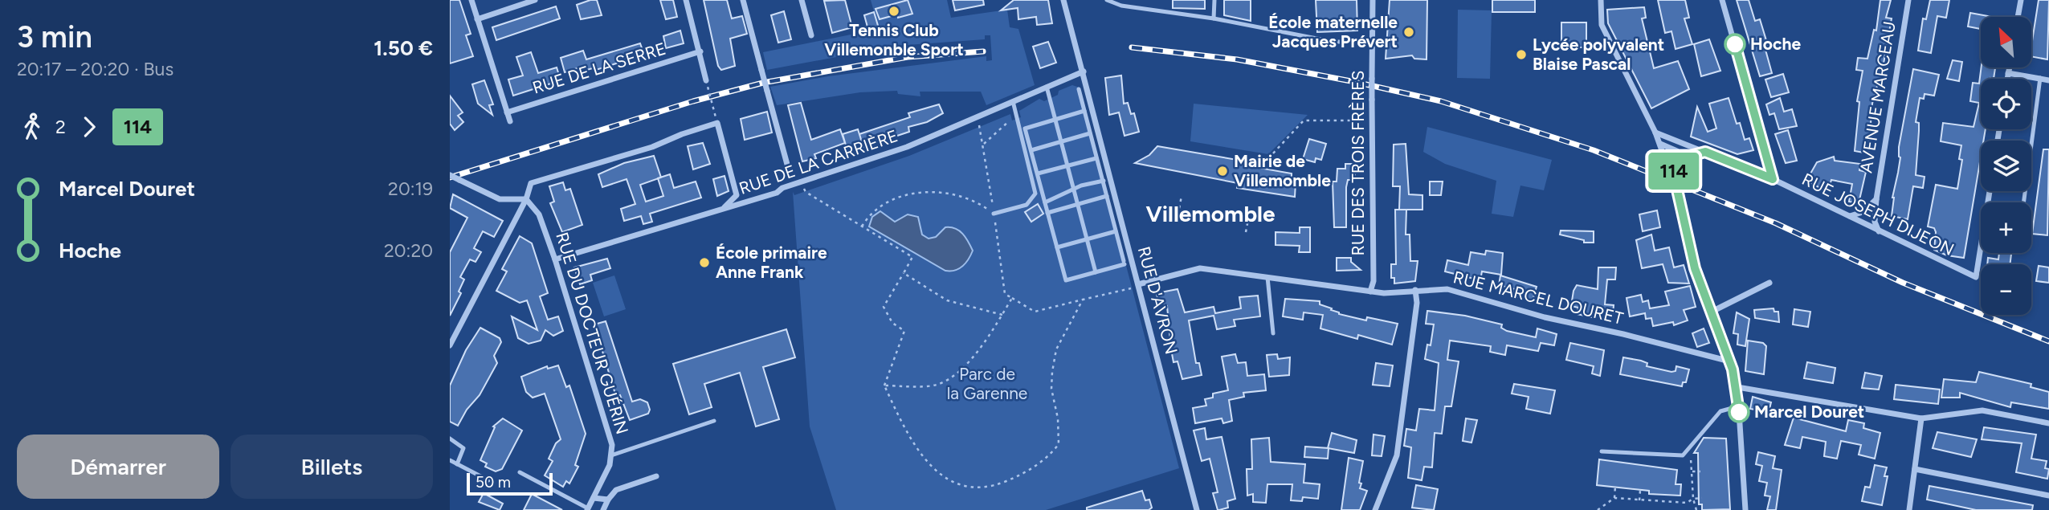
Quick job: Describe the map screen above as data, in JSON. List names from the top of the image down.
{
  "streets": {
    "street": [
      "RUE DE LA SERRE",
      "AVENUE MARCEAU",
      "RUE DE LA CARRIÈRE",
      "RUE DES TROIS FRÈRES",
      "RUE JOSEPH DIJEON",
      "RUE MARCEL DOURET",
      "RUE D'AVRON",
      "RUE DU DOCTEUR GUÉRIN"
    ]
  },
  "crossings": [
    ["AVENUE MARCEAU", "RUE JOSEPH DIJEON"],
    ["RUE DE LA CARRIÈRE", "RUE D'AVRON"],
    ["RUE DE LA CARRIÈRE", "RUE DU DOCTEUR GUÉRIN"],
    ["RUE DES TROIS FRÈRES", "RUE MARCEL DOURET"],
    ["RUE MARCEL DOURET", "RUE D'AVRON"]
  ],
  "districts": ["Villemomble"],
  "parks": ["Parc de la Garenne"],
  "places": [
    "Tennis Club Villemonble Sport",
    "École maternelle Jacques Prévert",
    "Hoche",
    "Lycée polyvalent Blaise Pascal",
    "Mairie de Villemomble",
    "École primaire Anne Frank",
    "Marcel Douret"
  ],
  "lines": ["bus line 114"],
  "scale_bar": "50 m",
  "north": "top left",
  "page": {
    "heading": ["3 min", "20:17 – 20:20 · Bus", "1.50 €"],
    "on_map": "114",
    "map_buttons": ["+", "−"],
    "legs": ["2", "114"],
    "list": [
      {
        "name": "Marcel Douret",
        "value": "20:19"
      },
      {
        "name": "Hoche",
        "value": "20:20"
      }
    ],
    "buttons": ["Démarrer", "Billets"],
    "scale": "50 m"
  }
}
